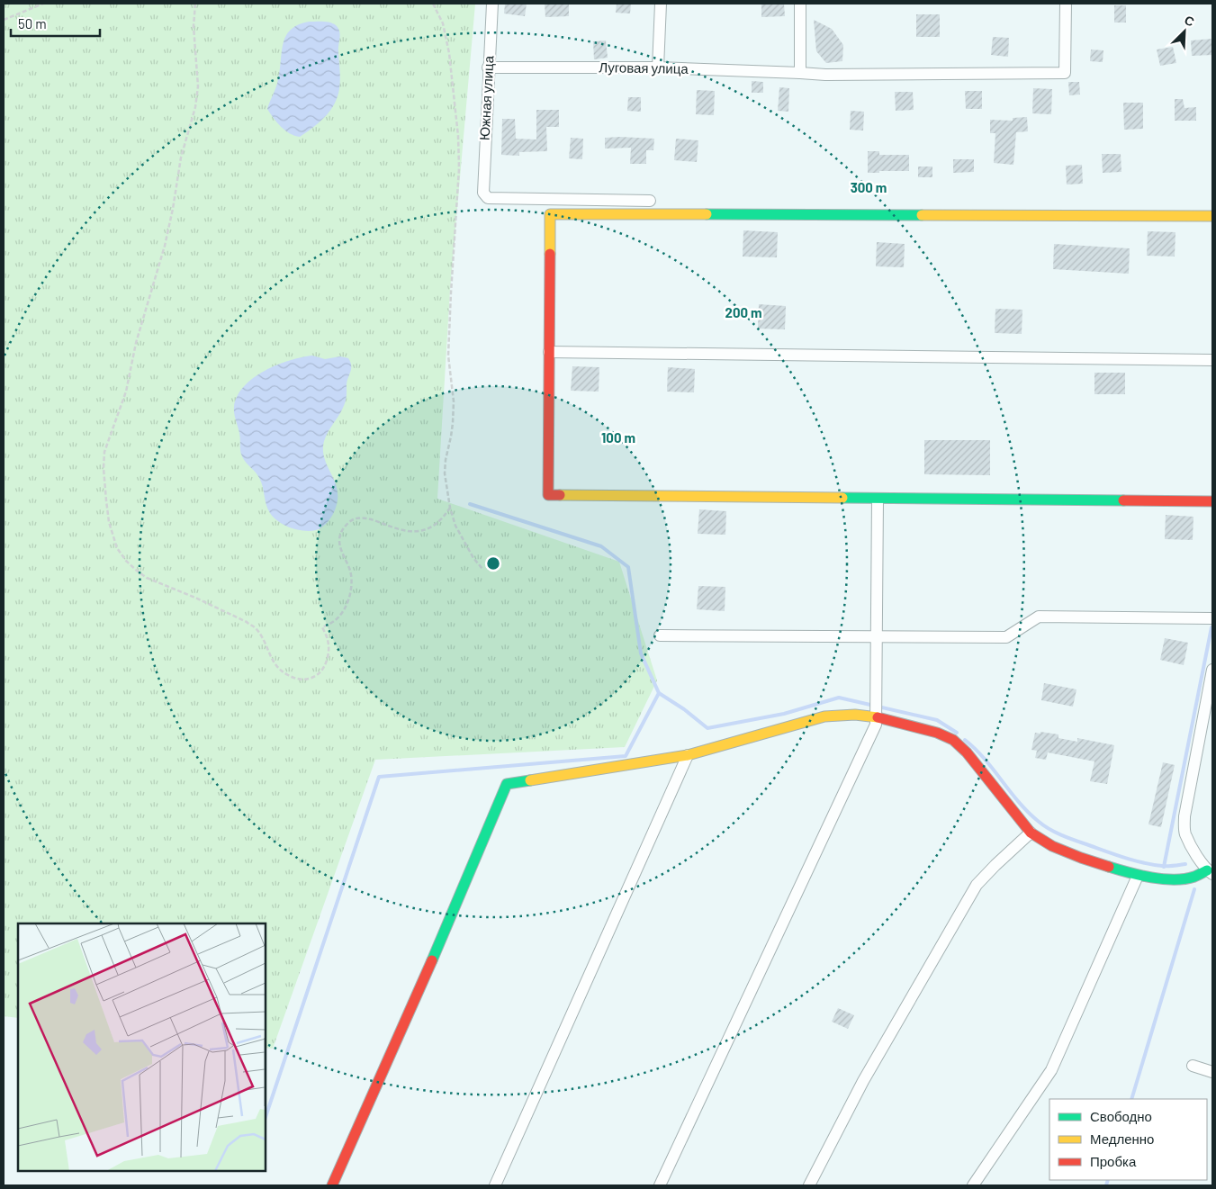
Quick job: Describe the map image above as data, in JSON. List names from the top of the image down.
{
  "streets": {
    "street": ["Луговая улица", "Южная улица"]
  },
  "crossings": [
    ["Луговая улица", "Южная улица"]
  ],
  "legend": ["Свободно", "Медленно", "Пробка"],
  "scale_bar": "50 m",
  "north": "top right",
  "rings": ["300 m", "200 m", "100 m"]
}
